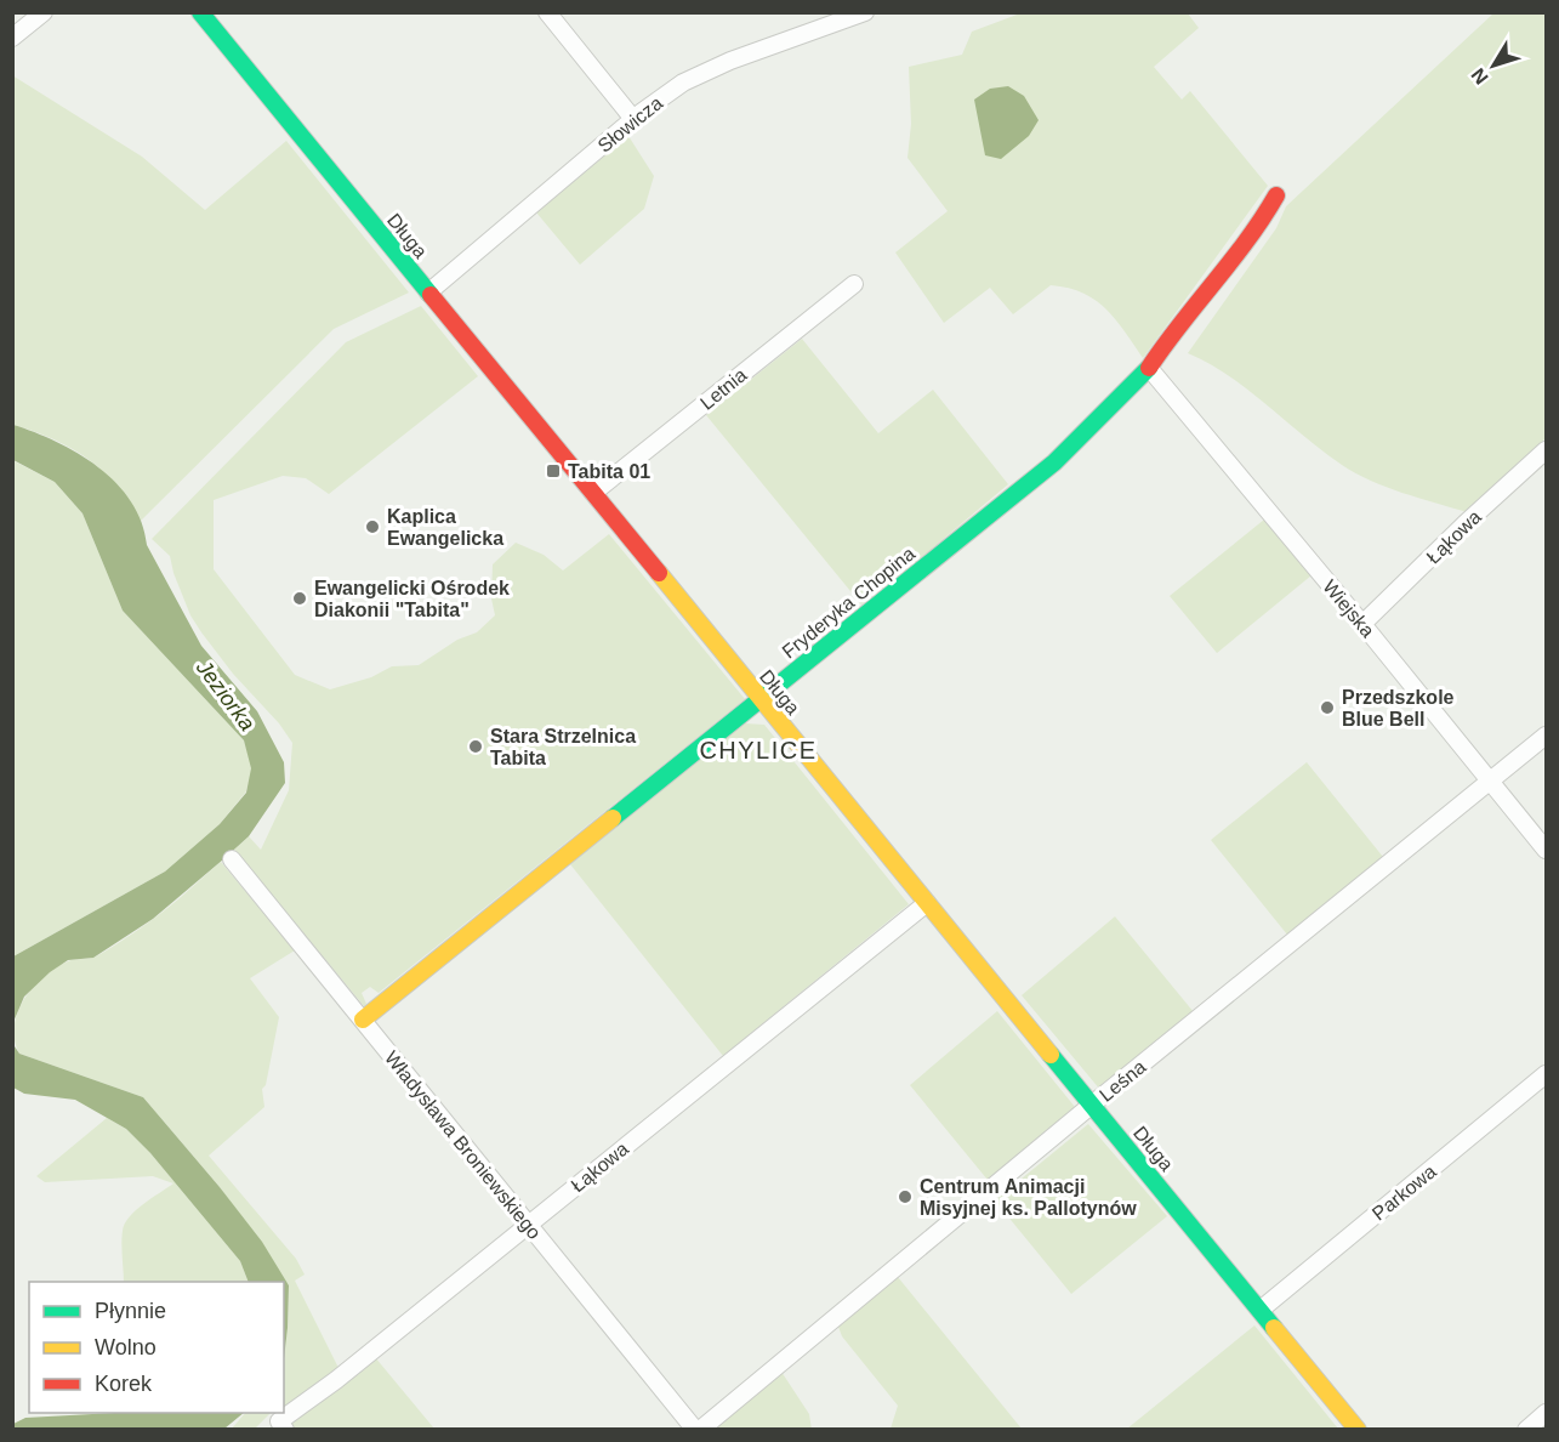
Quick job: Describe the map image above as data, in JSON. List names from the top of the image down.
{
  "streets": {
    "street": [
      "Słowicza",
      "Długa",
      "Letnia",
      "Łąkowa",
      "Fryderyka Chopina",
      "Wiejska",
      "Leśna",
      "Władysława Broniewskiego",
      "Parkowa"
    ]
  },
  "crossings": [
    ["Słowicza", "Długa"],
    ["Długa", "Letnia"],
    ["Długa", "Łąkowa"],
    ["Długa", "Fryderyka Chopina"],
    ["Długa", "Leśna"],
    ["Długa", "Parkowa"],
    ["Łąkowa", "Wiejska"],
    ["Łąkowa", "Władysława Broniewskiego"],
    ["Fryderyka Chopina", "Wiejska"],
    ["Fryderyka Chopina", "Władysława Broniewskiego"],
    ["Wiejska", "Leśna"],
    ["Leśna", "Władysława Broniewskiego"]
  ],
  "districts": ["CHYLICE"],
  "water": ["Jeziorka"],
  "places": {
    "transit": ["Tabita 01"],
    "other": [
      "Kaplica Ewangelicka",
      "Ewangelicki Ośrodek Diakonii \"Tabita\"",
      "Przedszkole Blue Bell",
      "Stara Strzelnica Tabita",
      "Centrum Animacji Misyjnej ks. Pallotynów"
    ]
  },
  "legend": ["Płynnie", "Wolno", "Korek"],
  "north": "bottom left"
}
